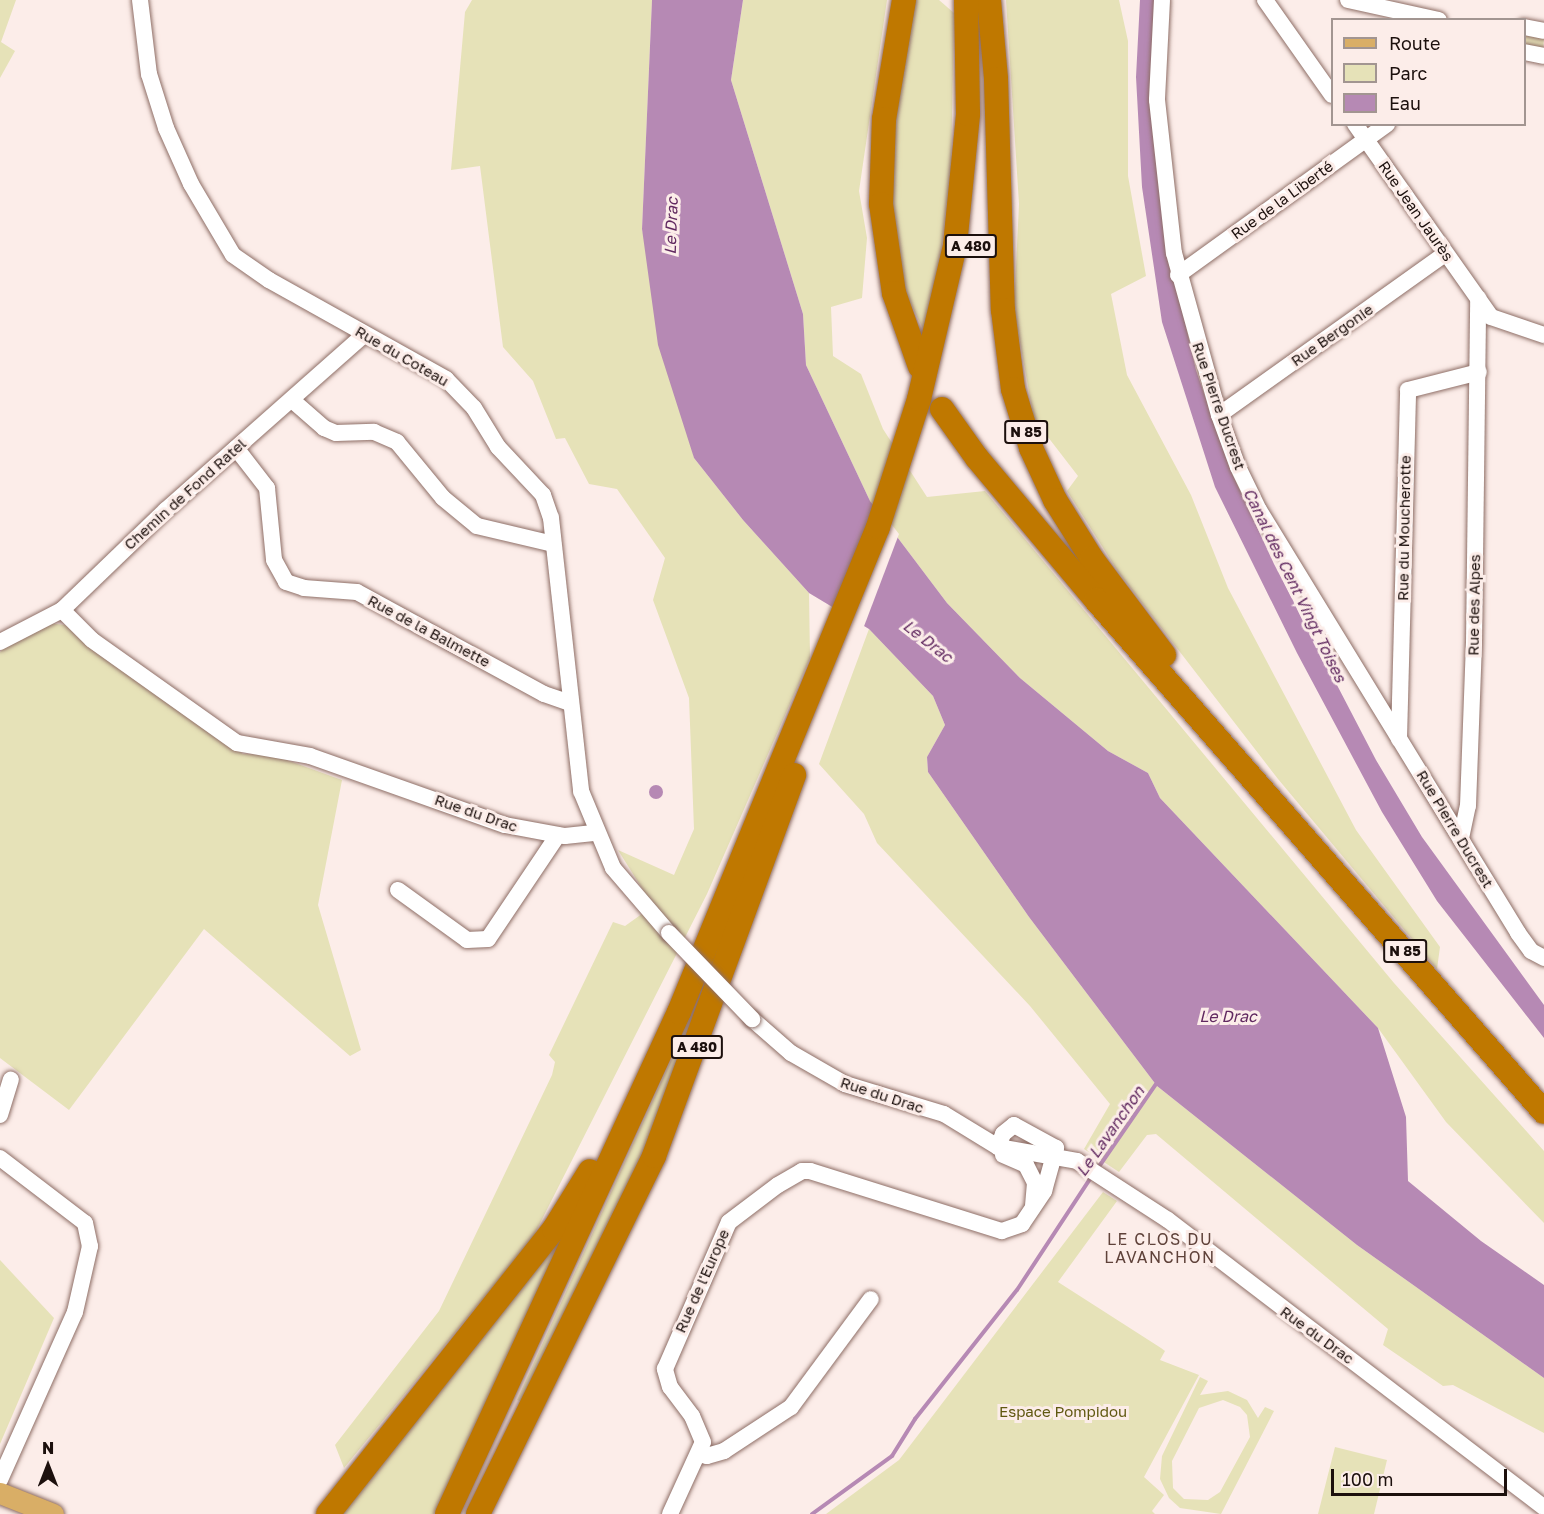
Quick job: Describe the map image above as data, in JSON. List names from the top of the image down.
{
  "streets": {
    "highway": ["A 480", "N 85"],
    "street": [
      "Rue de la Liberté",
      "Rue Jean Jaurès",
      "Rue Bergonie",
      "Rue du Coteau",
      "Rue Pierre Ducrest",
      "Chemin de Fond Ratel",
      "Rue du Moucherotte",
      "Rue des Alpes",
      "Rue de la Balmette",
      "Rue du Drac",
      "Rue de l'Europe"
    ]
  },
  "crossings": [
    ["Rue de la Liberté", "Rue Jean Jaurès"],
    ["Rue de la Liberté", "Rue Pierre Ducrest"],
    ["Rue Jean Jaurès", "Rue Bergonie"],
    ["Rue Jean Jaurès", "Rue des Alpes"],
    ["Rue Bergonie", "Rue Pierre Ducrest"],
    ["Rue du Coteau", "Chemin de Fond Ratel"],
    ["Rue du Coteau", "Rue de la Balmette"],
    ["Rue du Coteau", "Rue du Drac"],
    ["Rue Pierre Ducrest", "Rue du Moucherotte"],
    ["Rue Pierre Ducrest", "Rue des Alpes"],
    ["Chemin de Fond Ratel", "Rue de la Balmette"],
    ["Chemin de Fond Ratel", "Rue du Drac"],
    ["Rue du Moucherotte", "Rue des Alpes"],
    ["Rue du Drac", "Rue de l'Europe"]
  ],
  "districts": ["LE CLOS DU LAVANCHON"],
  "water": ["Le Drac", "Canal des Cent Vingt Toises", "Le Lavanchon"],
  "parks": ["Espace Pompidou"],
  "legend": ["Route", "Parc", "Eau"],
  "scale_bar": "100 m",
  "north": "top"
}
